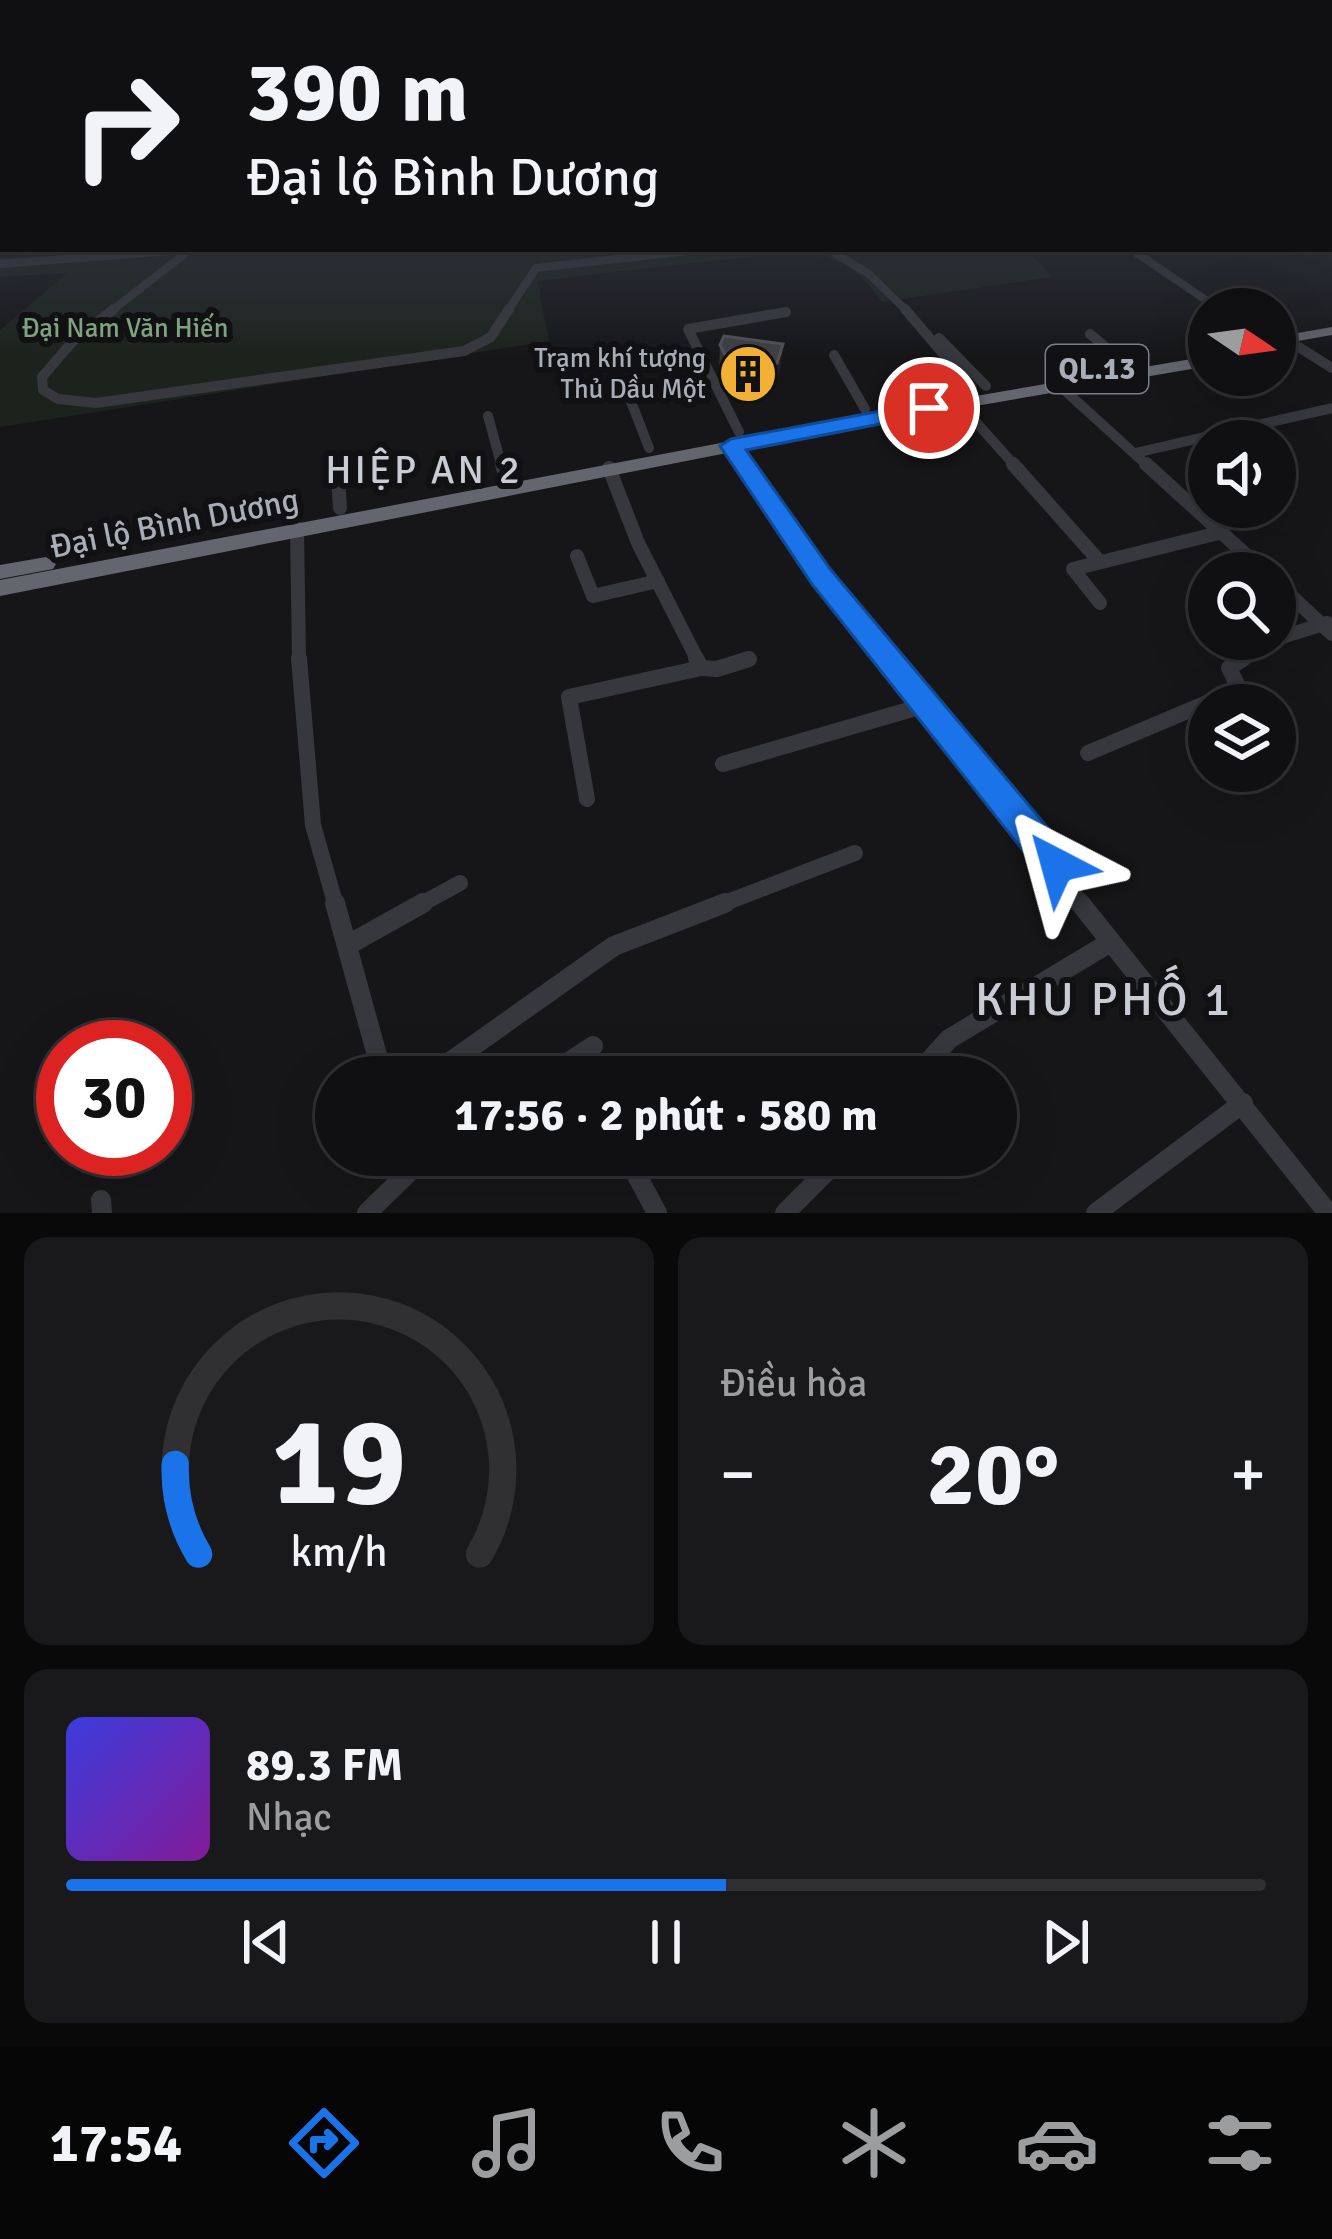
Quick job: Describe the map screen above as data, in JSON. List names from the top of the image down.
{
  "streets": {
    "highway": ["QL.13", "Đại lộ Bình Dương"]
  },
  "districts": ["HIỆP AN 2", "KHU PHỐ 1"],
  "parks": ["Đại Nam Văn Hiến"],
  "places": {
    "building": ["Trạm khí tượng Thủ Dầu Một"]
  },
  "north": "right",
  "page": {
    "turn": ["390 m", "Đại lộ Bình Dương"],
    "limit": "30",
    "trip": "17:56 · 2 phút · 580 m",
    "tile": "Điều hòa",
    "heat": ["−", "20°", "+"],
    "song": ["89.3 FM", "Nhạc"],
    "tabs": "17:54",
    "gauge": ["19", "km/h"]
  }
}
